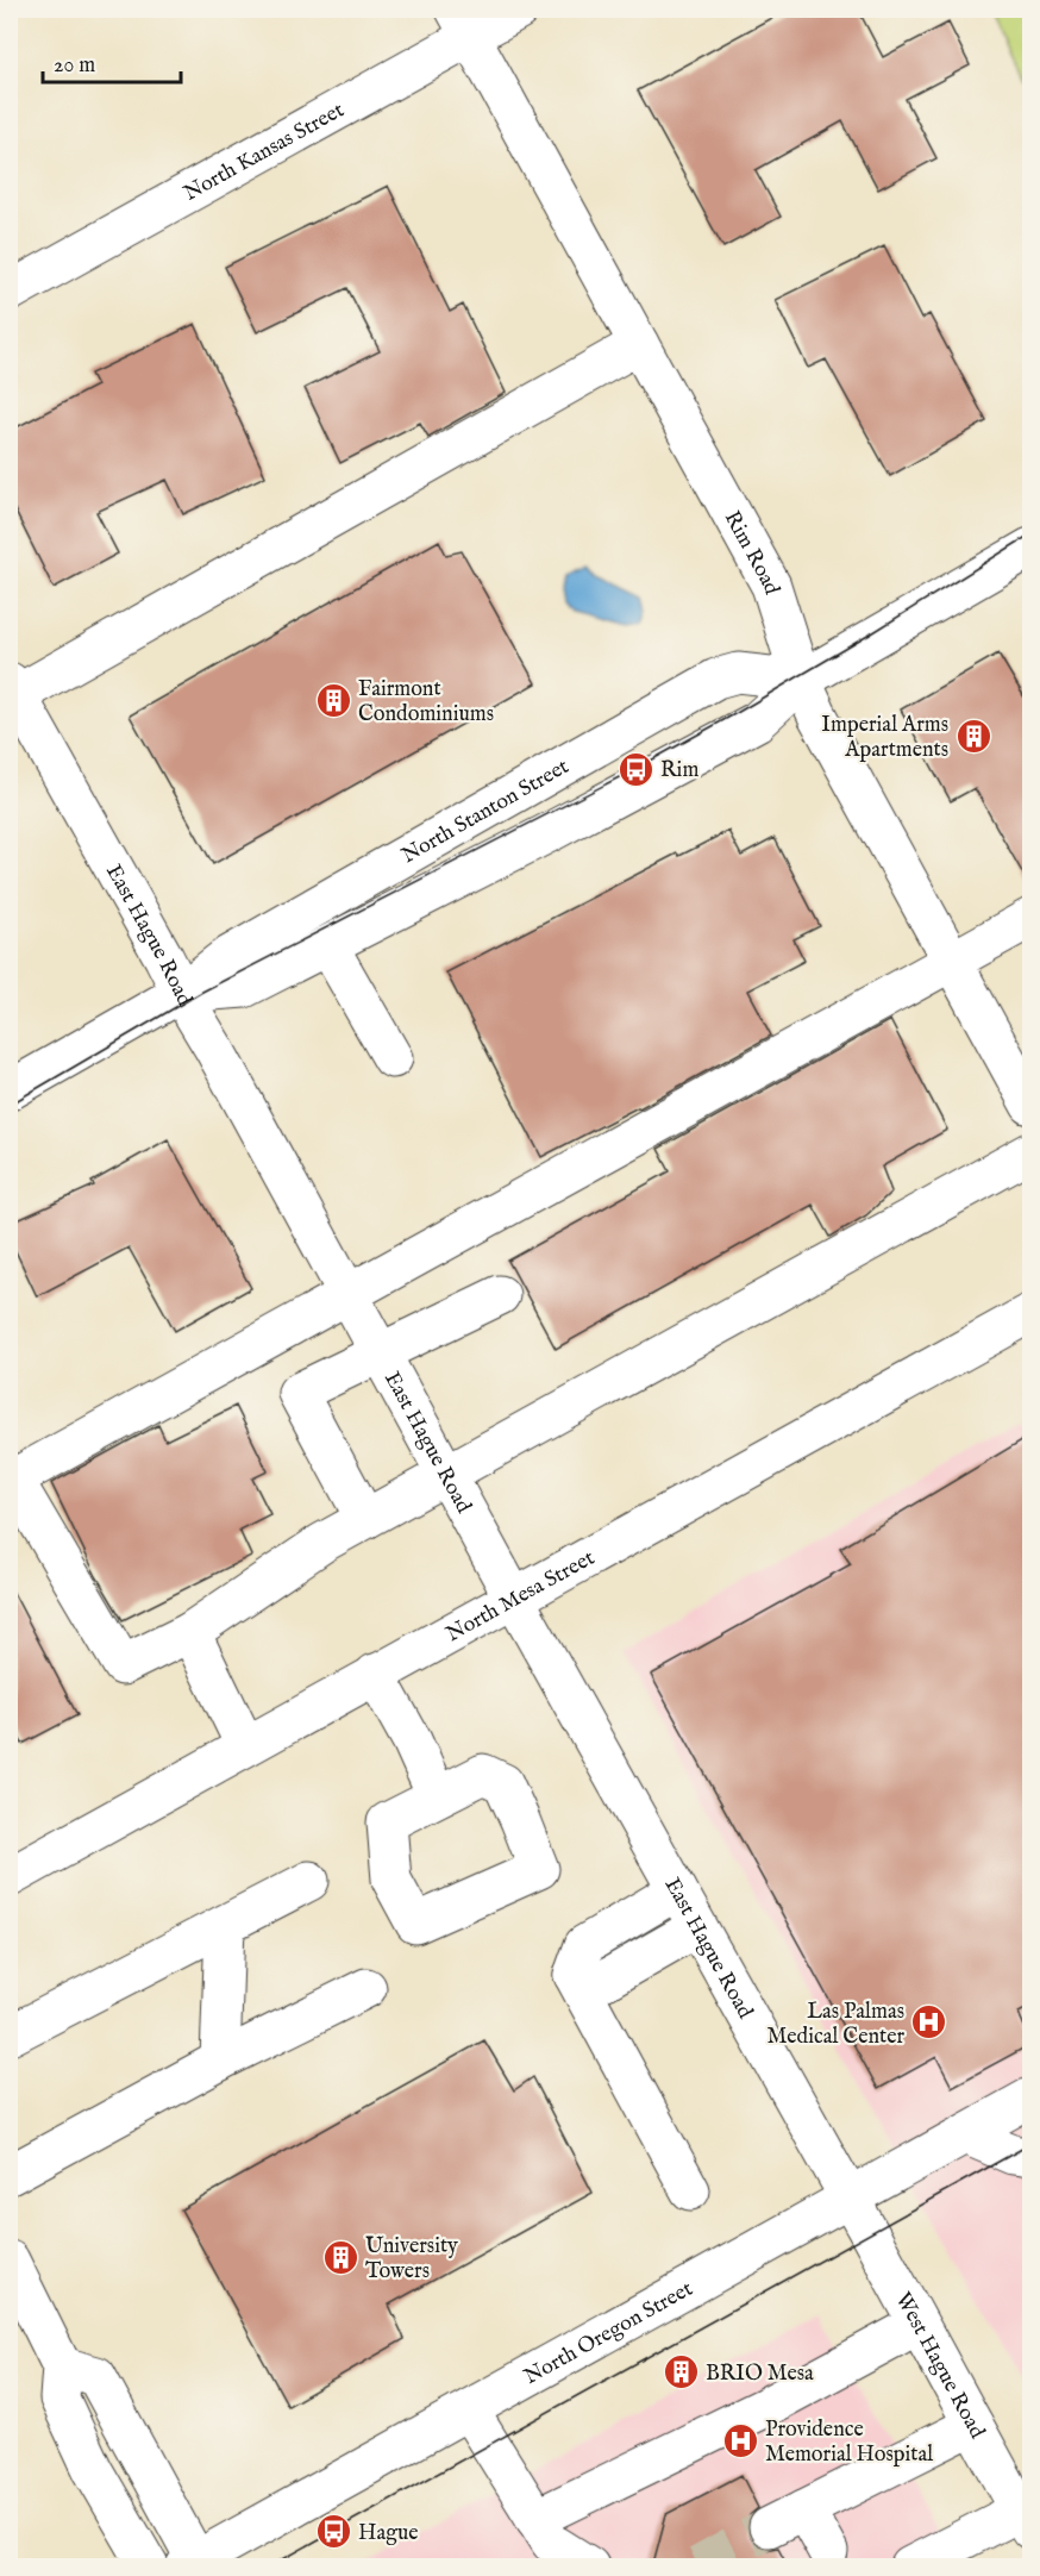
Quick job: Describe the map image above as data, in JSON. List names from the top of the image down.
{
  "streets": {
    "street": [
      "North Kansas Street",
      "Rim Road",
      "North Stanton Street",
      "East Hague Road",
      "North Mesa Street",
      "North Oregon Street",
      "West Hague Road"
    ]
  },
  "crossings": [
    ["North Kansas Street", "Rim Road"],
    ["Rim Road", "North Stanton Street"],
    ["North Stanton Street", "East Hague Road"],
    ["East Hague Road", "North Mesa Street"],
    ["East Hague Road", "North Oregon Street"],
    ["East Hague Road", "West Hague Road"],
    ["North Oregon Street", "West Hague Road"]
  ],
  "places": {
    "building": [
      "Fairmont Condominiums",
      "Imperial Arms Apartments",
      "University Towers",
      "BRIO Mesa"
    ],
    "bus stop": ["Rim", "Hague"],
    "hospital": ["Las Palmas Medical Center", "Providence Memorial Hospital"]
  },
  "scale_bar": "20 m"
}
